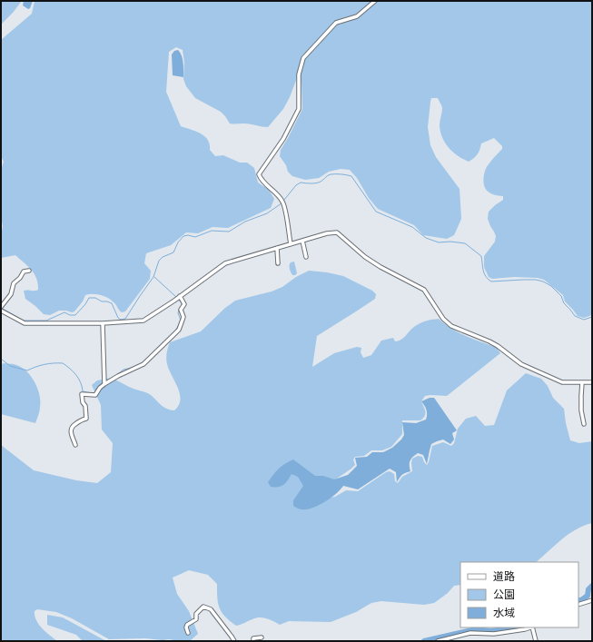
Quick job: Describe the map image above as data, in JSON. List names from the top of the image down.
{
  "legend": ["道路", "公園", "水域"]
}
